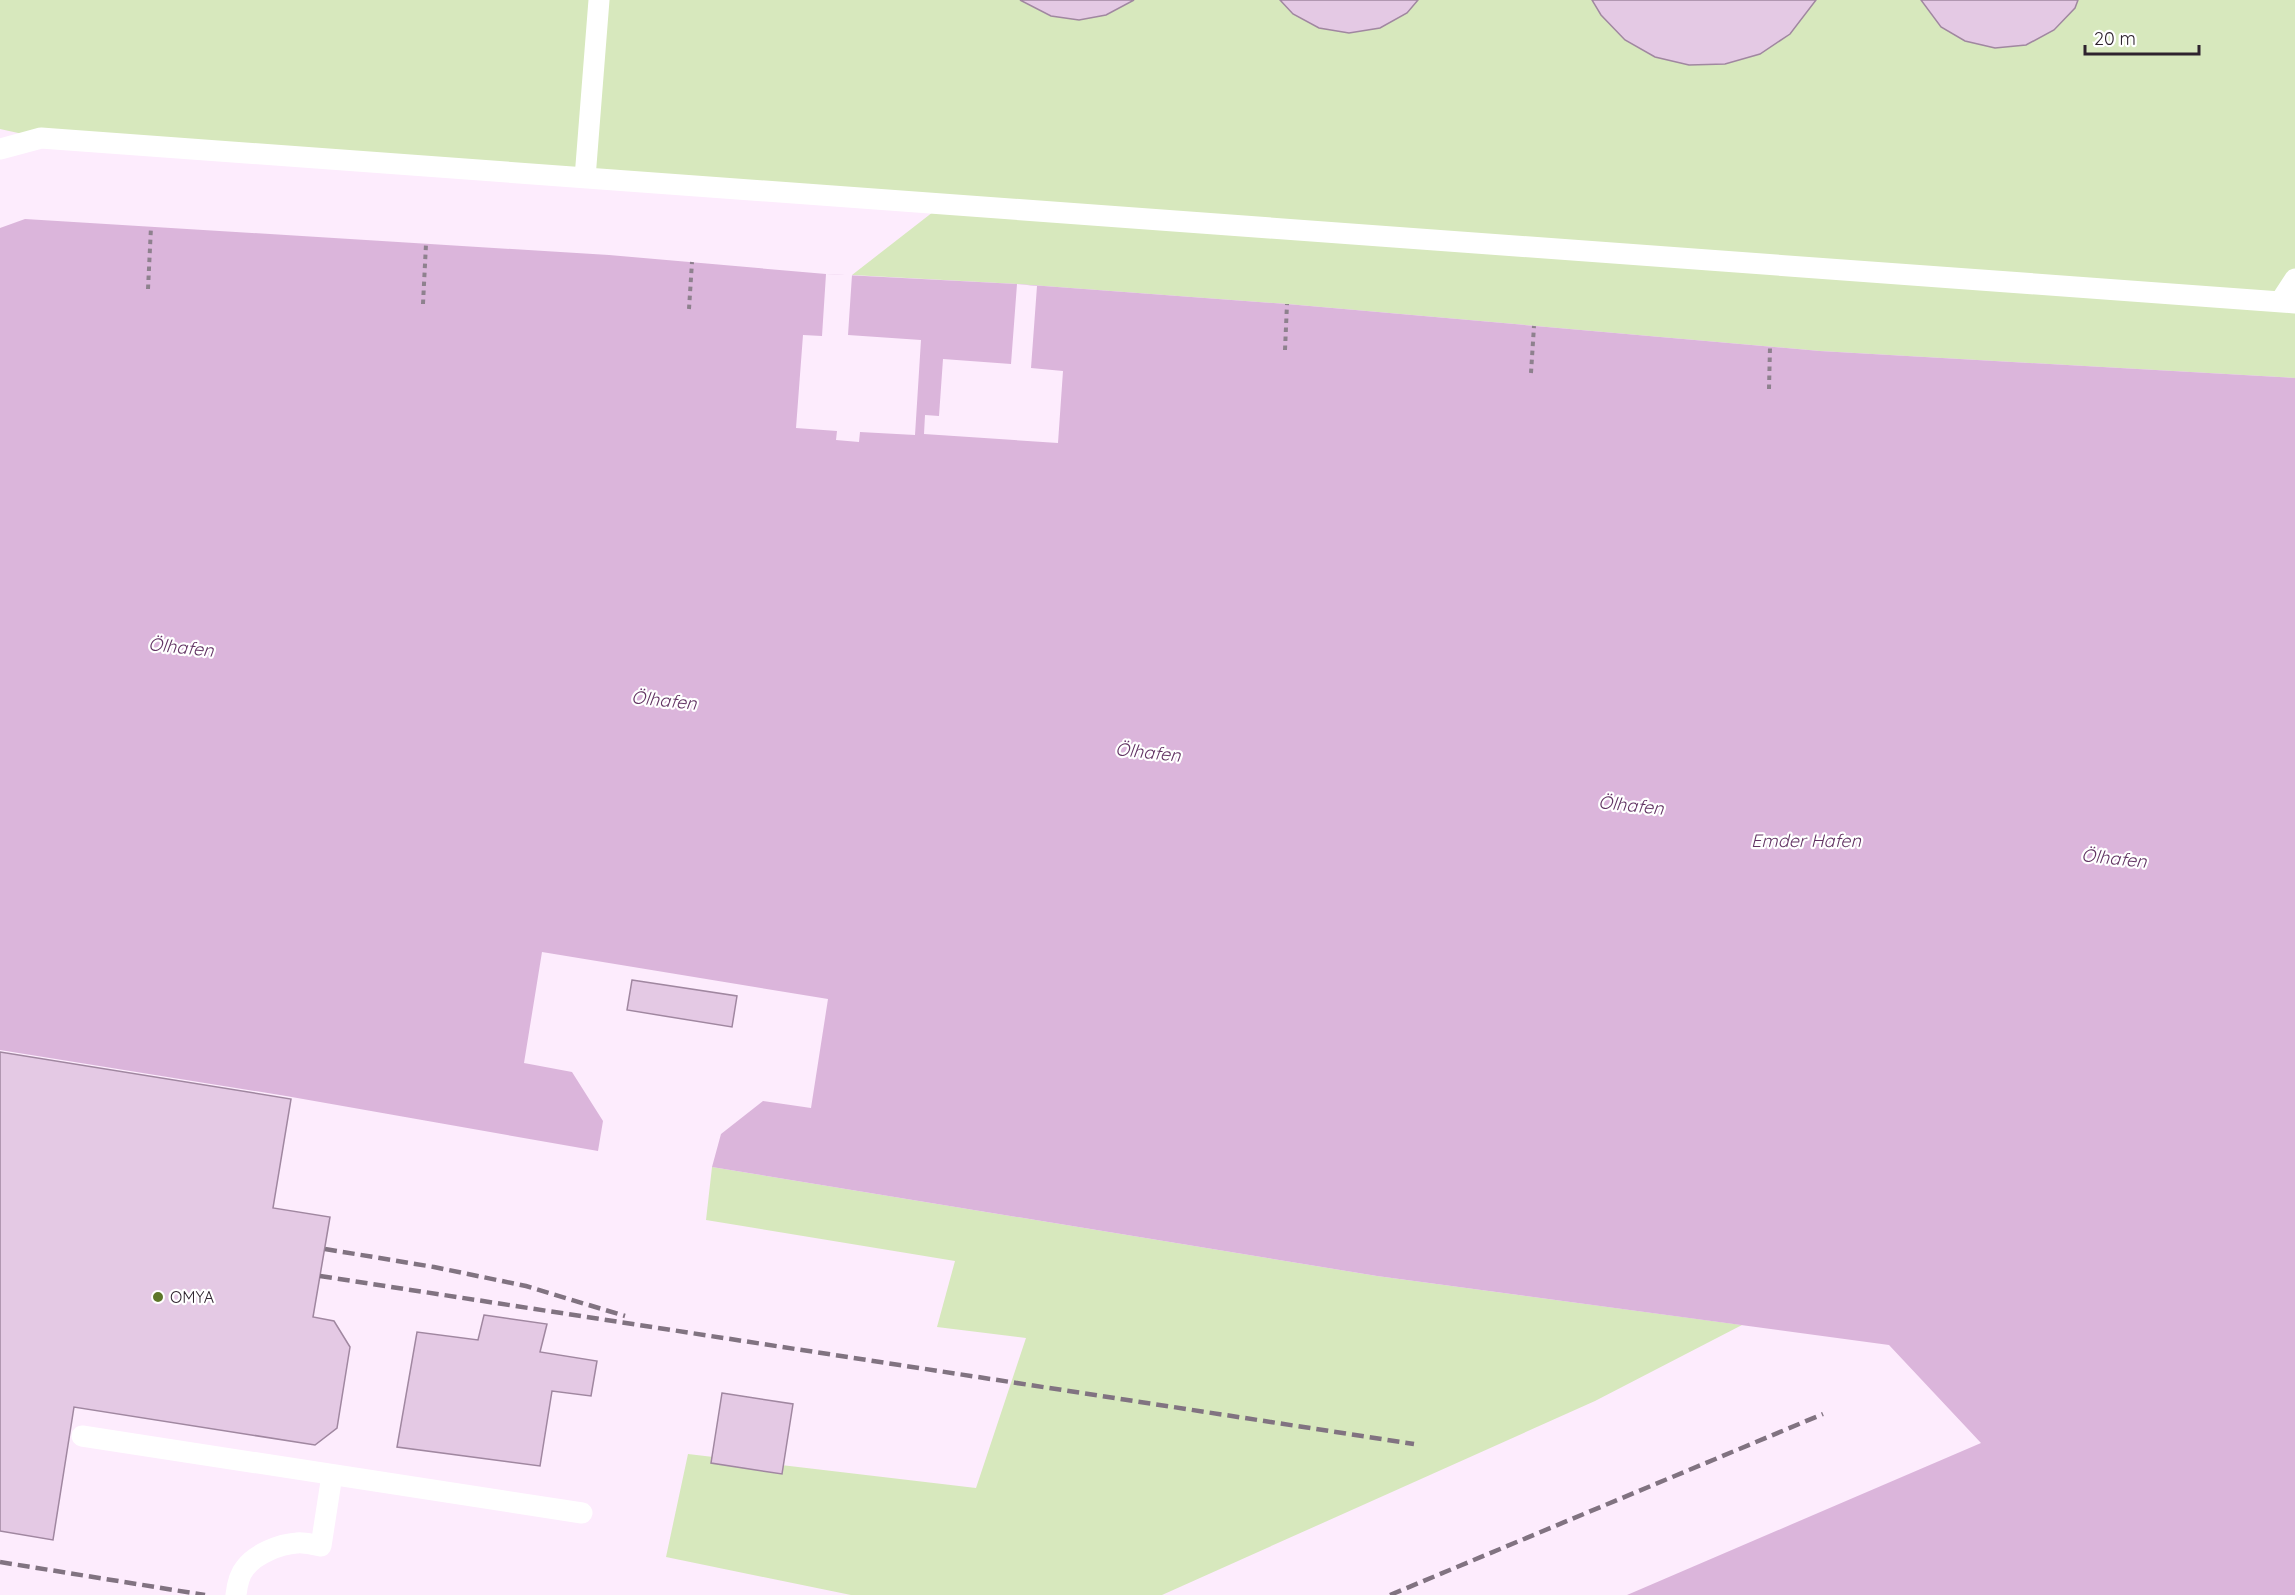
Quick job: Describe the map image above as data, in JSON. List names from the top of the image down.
{
  "water": ["Ölhafen", "Emder Hafen"],
  "places": ["OMYA"],
  "scale_bar": "20 m"
}
